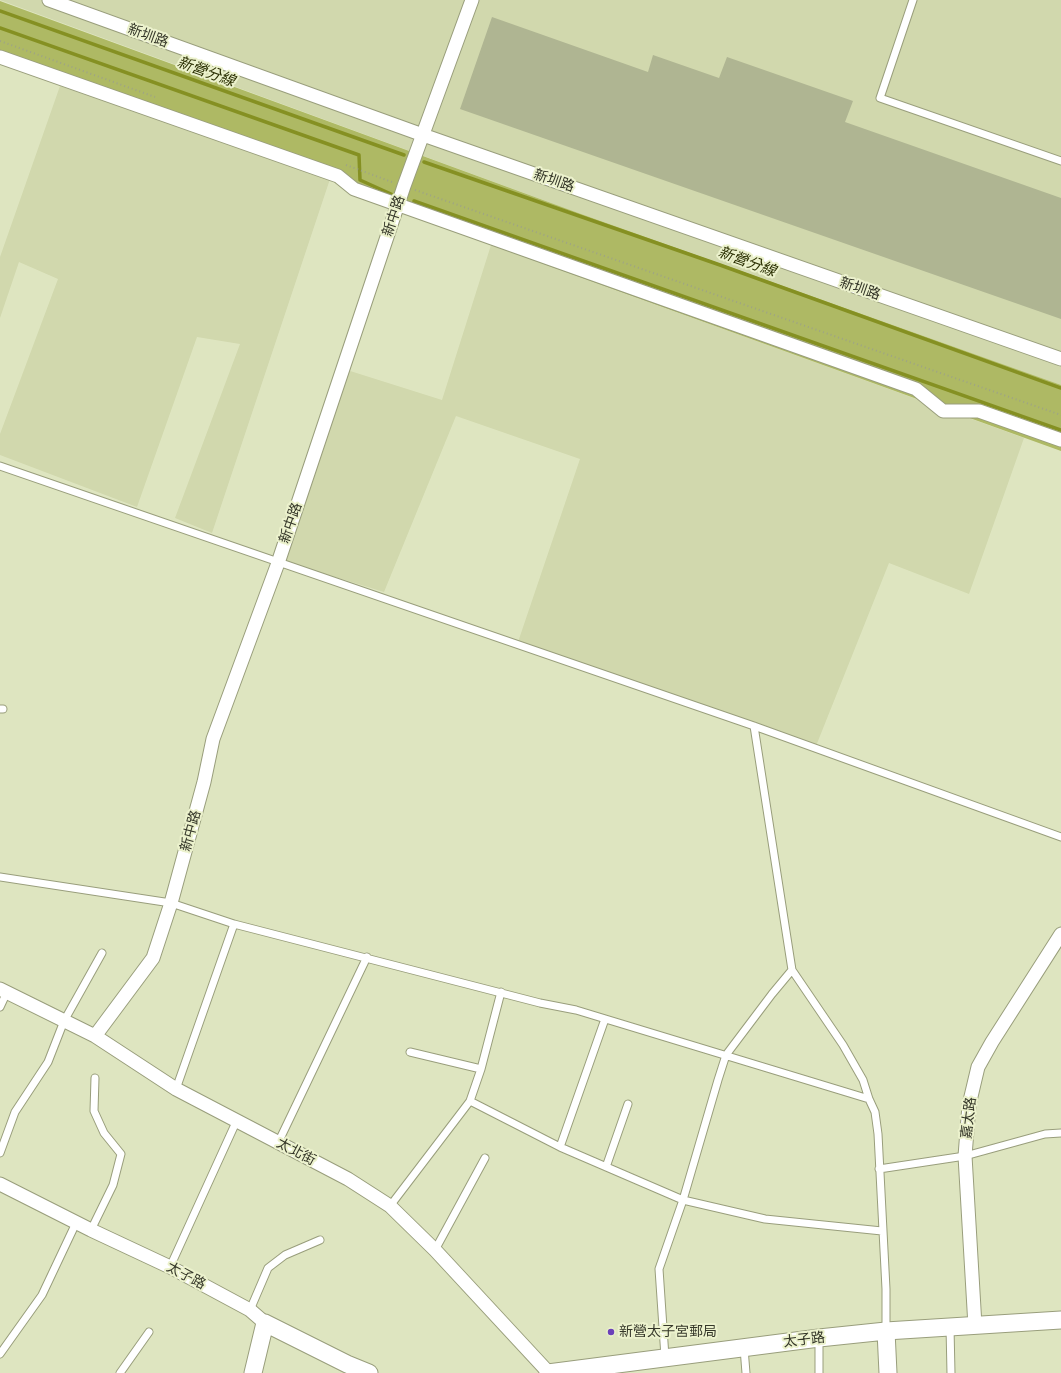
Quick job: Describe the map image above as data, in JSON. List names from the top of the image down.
{
  "streets": {
    "street": [
      "新圳路",
      "新中路",
      "嘉太路",
      "太北街",
      "太子路"
    ]
  },
  "crossings": [
    ["新圳路", "新中路"],
    ["新中路", "太北街"],
    ["嘉太路", "太子路"],
    ["太北街", "太子路"]
  ],
  "water": ["新營分線"],
  "places": ["新營太子宮郵局"]
}
